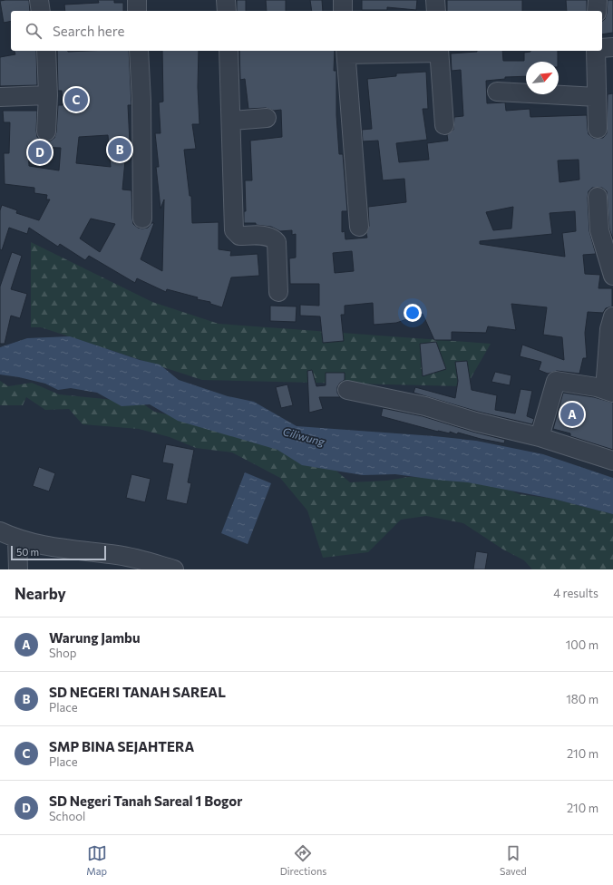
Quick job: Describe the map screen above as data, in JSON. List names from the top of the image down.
{
  "water": ["Ciliwung"],
  "scale_bar": "50 m",
  "north": "top right",
  "page": {
    "search": "Search here",
    "pins": [
      "C",
      "B",
      "D",
      "A"
    ],
    "scale": "50 m",
    "heading": ["Nearby", "4 results"],
    "list": [
      {
        "mark": "A",
        "name": "Warung Jambu",
        "note": "Shop",
        "value": "100 m"
      },
      {
        "mark": "B",
        "name": "SD NEGERI TANAH SAREAL",
        "note": "Place",
        "value": "180 m"
      },
      {
        "mark": "C",
        "name": "SMP BINA SEJAHTERA",
        "note": "Place",
        "value": "210 m"
      },
      {
        "mark": "D",
        "name": "SD Negeri Tanah Sareal 1 Bogor",
        "note": "School",
        "value": "210 m"
      }
    ],
    "nav": ["Map", "Directions", "Saved"]
  }
}
